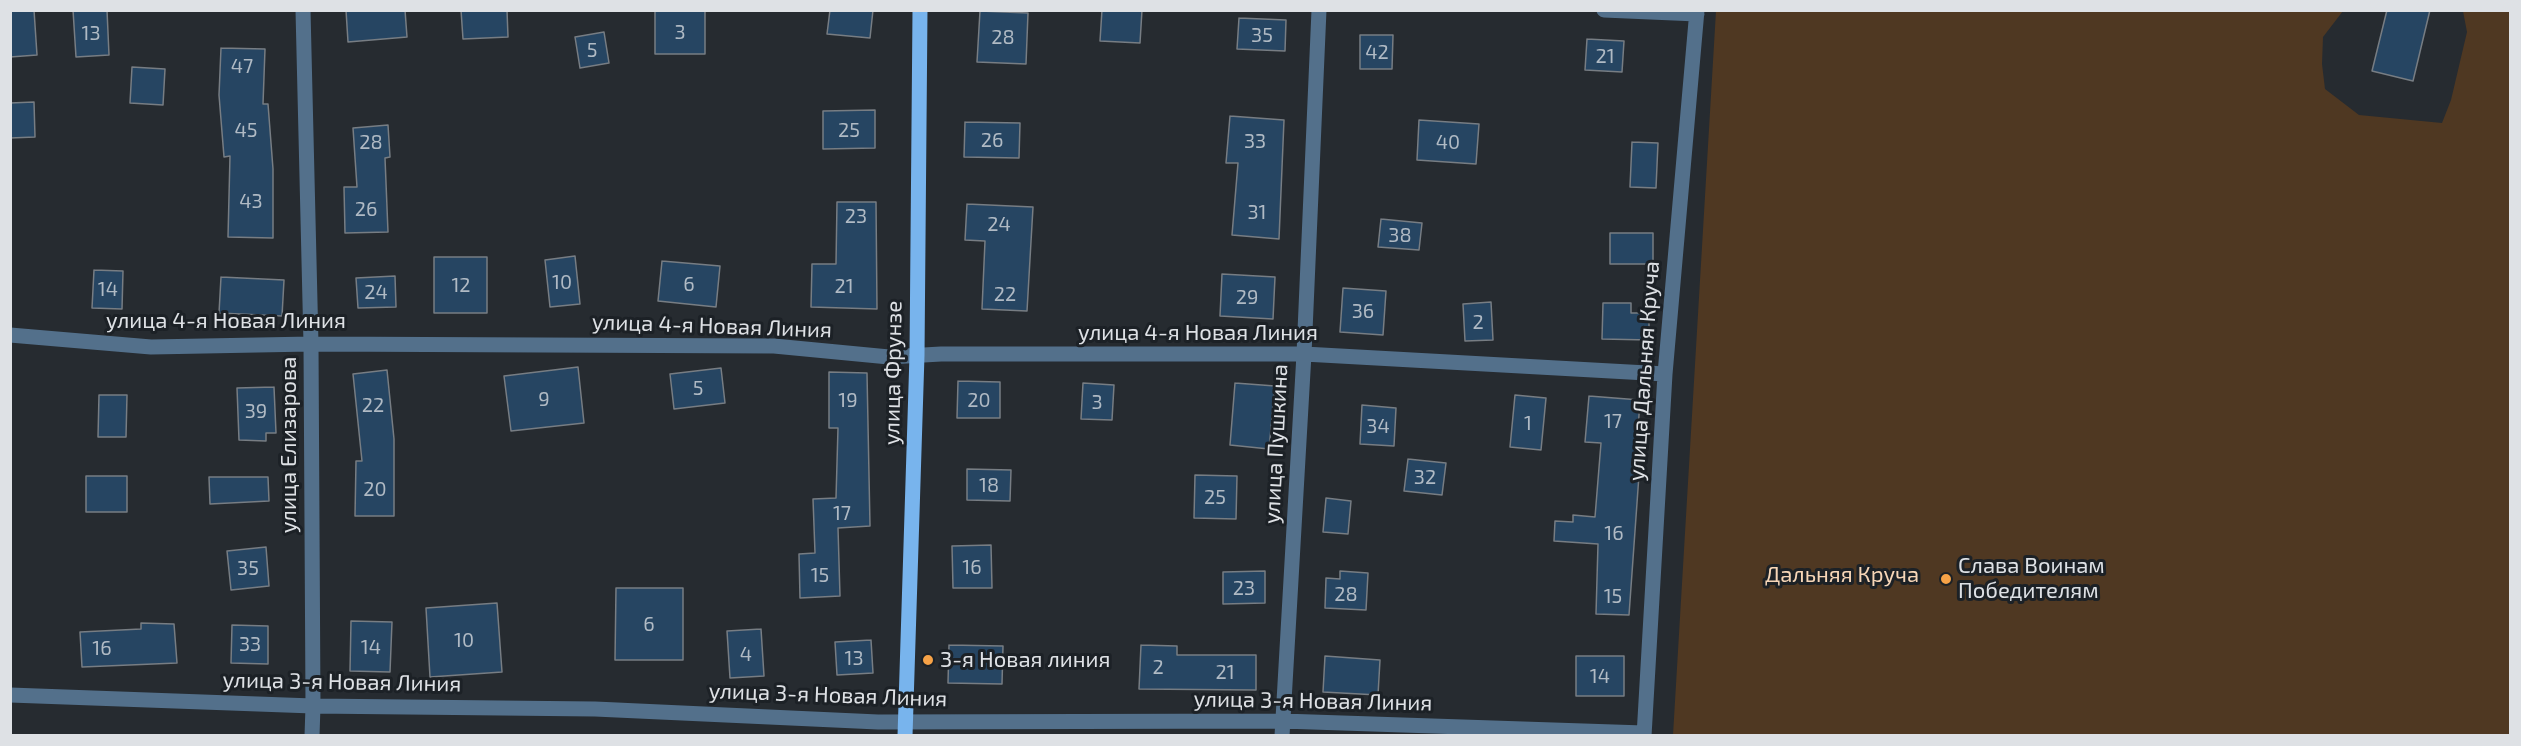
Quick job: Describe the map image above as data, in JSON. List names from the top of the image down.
{
  "streets": {
    "main road": ["улица Фрунзе"],
    "street": [
      "улица 4-я Новая Линия",
      "улица Дальняя Круча",
      "улица Пушкина",
      "улица Елизарова",
      "улица 3-я Новая Линия"
    ]
  },
  "crossings": [
    ["улица 4-я Новая Линия", "улица Дальняя Круча"],
    ["улица 4-я Новая Линия", "улица Фрунзе"],
    ["улица 4-я Новая Линия", "улица Пушкина"],
    ["улица 4-я Новая Линия", "улица Елизарова"],
    ["улица Дальняя Круча", "улица 3-я Новая Линия"],
    ["улица Фрунзе", "улица 3-я Новая Линия"],
    ["улица Пушкина", "улица 3-я Новая Линия"],
    ["улица Елизарова", "улица 3-я Новая Линия"]
  ],
  "parks": ["Дальняя Круча"],
  "places": ["Слава Воинам Победителям", "3-я Новая линия"],
  "house_numbers": [
    "3",
    "13",
    "35",
    "28",
    "5",
    "42",
    "21",
    "47",
    "45",
    "25",
    "26",
    "33",
    "28",
    "40",
    "43",
    "26",
    "31",
    "23",
    "24",
    "38",
    "10",
    "6",
    "12",
    "21",
    "14",
    "24",
    "22",
    "29",
    "36",
    "2",
    "5",
    "9",
    "19",
    "20",
    "3",
    "22",
    "39",
    "17",
    "1",
    "34",
    "32",
    "18",
    "20",
    "25",
    "17",
    "16",
    "16",
    "35",
    "15",
    "23",
    "28",
    "15",
    "6",
    "10",
    "33",
    "14",
    "16",
    "4",
    "13",
    "2",
    "21",
    "14"
  ]
}
